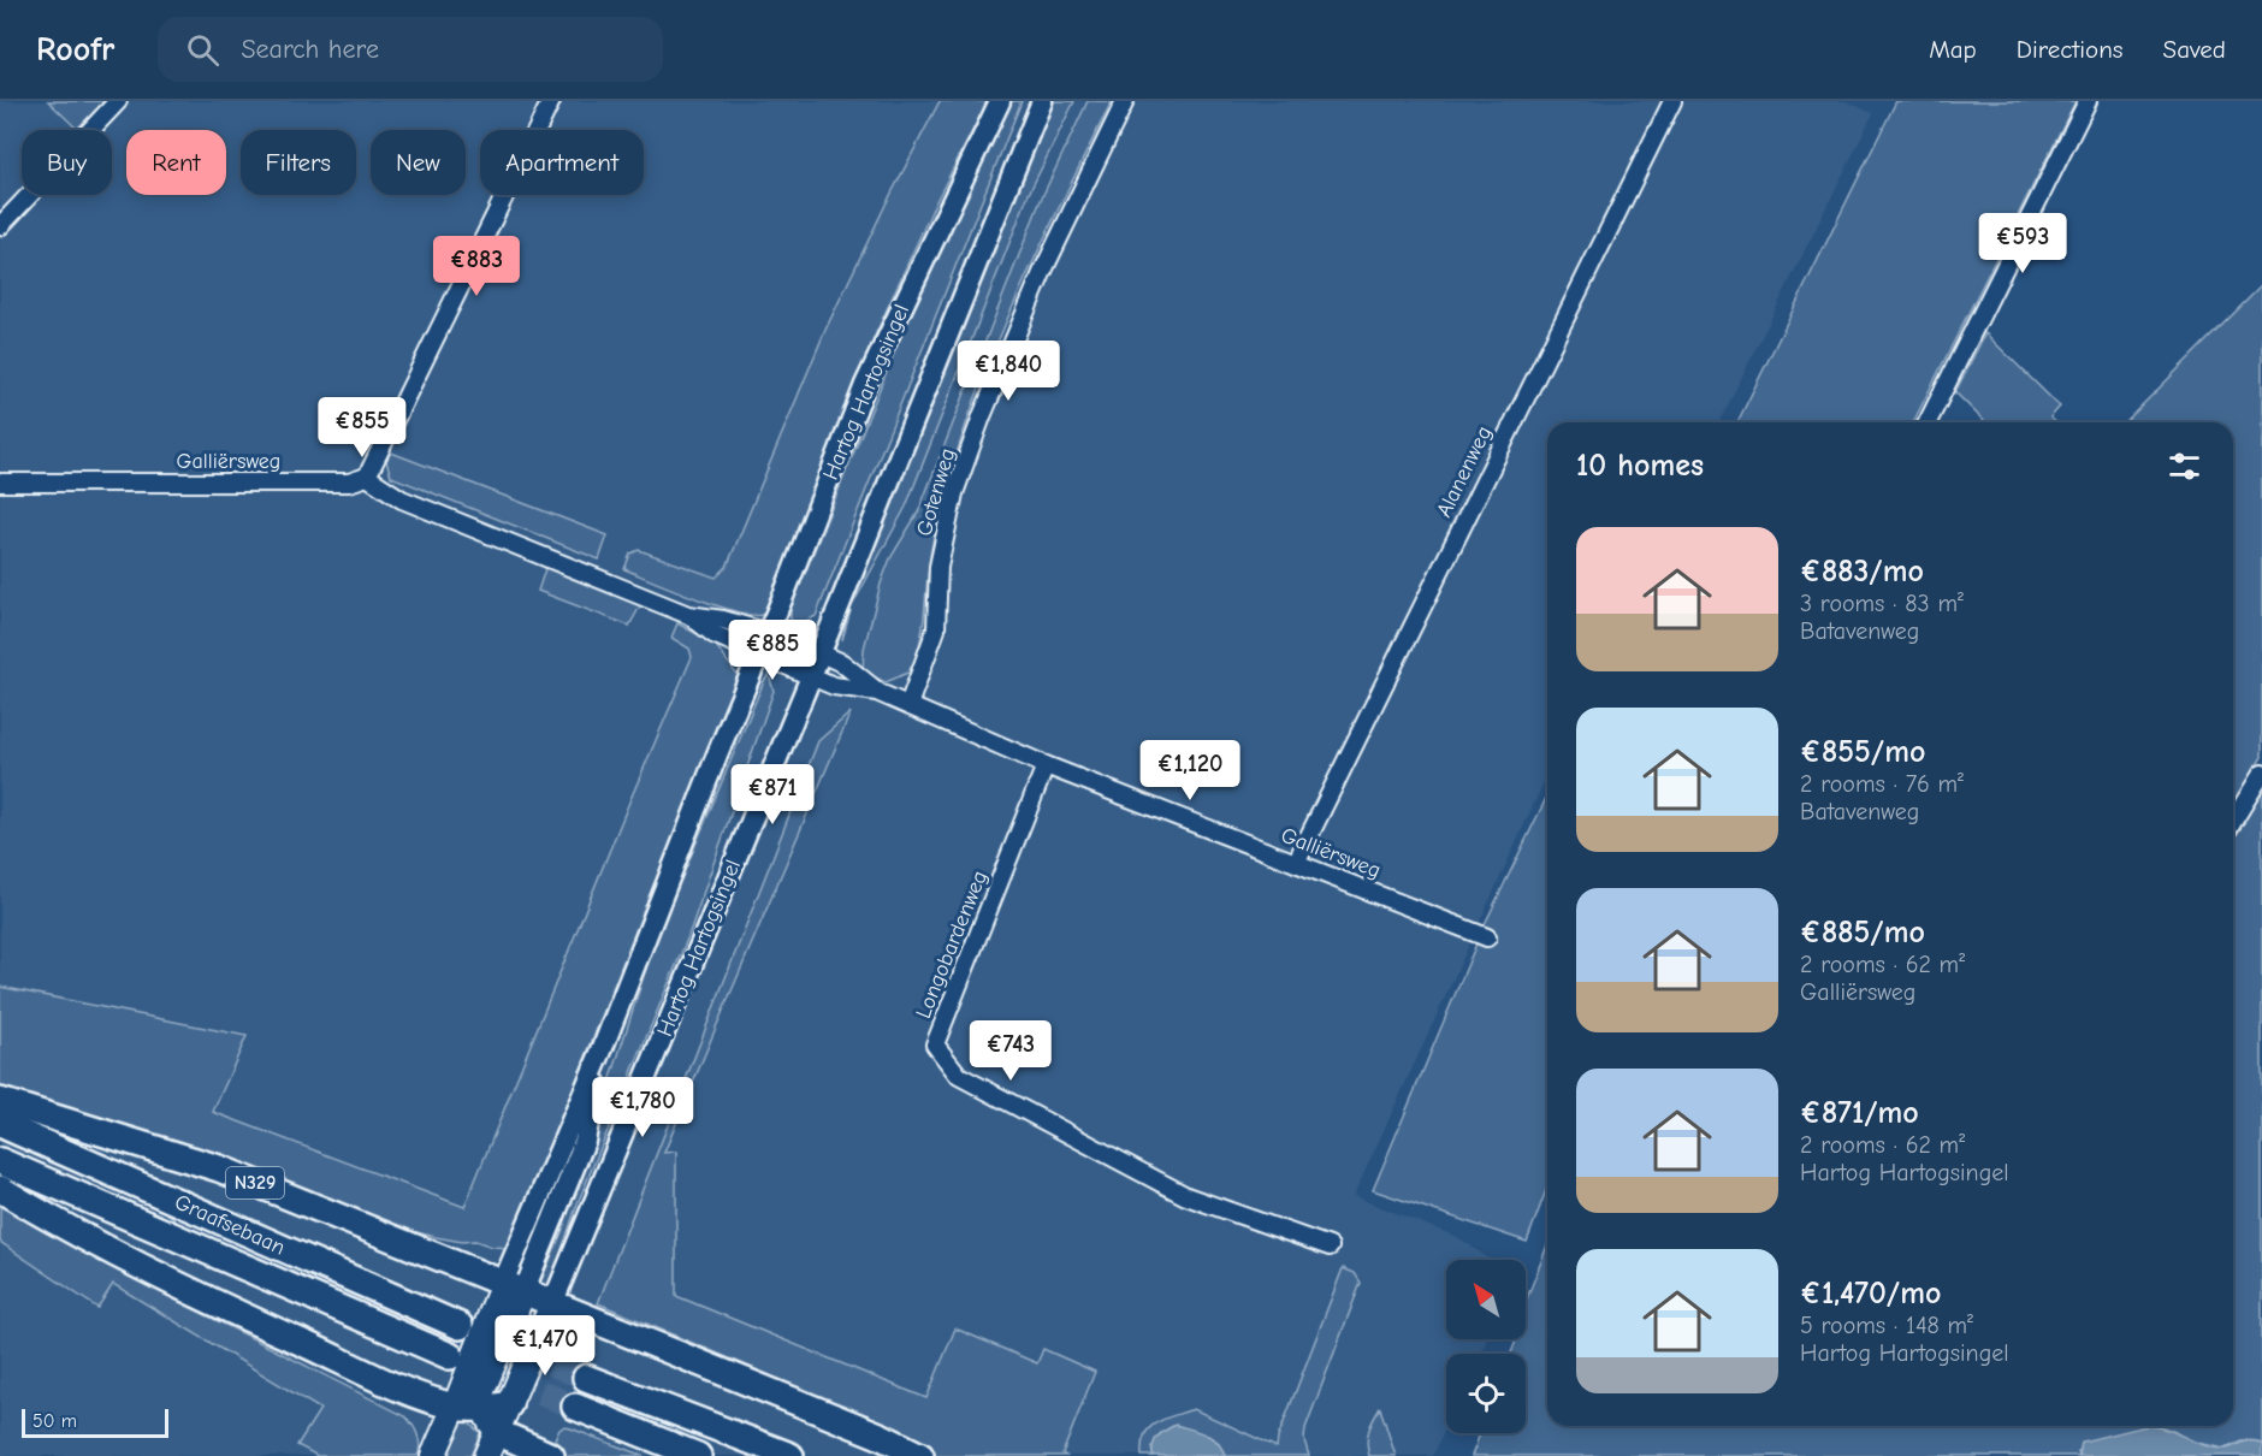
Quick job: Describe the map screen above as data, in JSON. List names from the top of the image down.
{
  "streets": {
    "main road": ["Hartog Hartogsingel", "N329", "Graafsebaan"],
    "street": [
      "Galliërsweg",
      "Alanenweg",
      "Gotenweg",
      "Longobardenweg"
    ]
  },
  "crossings": [
    ["Hartog Hartogsingel", "Galliërsweg"],
    ["Hartog Hartogsingel", "N329"],
    ["Galliërsweg", "Alanenweg"],
    ["Galliërsweg", "Gotenweg"],
    ["Galliërsweg", "Longobardenweg"]
  ],
  "scale_bar": "50 m",
  "north": "top left",
  "page": {
    "header": "Roofr",
    "search": "Search here",
    "nav": ["Map", "Directions", "Saved"],
    "chip": [
      "Buy",
      "Rent",
      "Filters",
      "New",
      "Apartment"
    ],
    "price": [
      "€593",
      "€883",
      "€1,840",
      "€855",
      "€885",
      "€1,120",
      "€871",
      "€743",
      "€1,780",
      "€1,470"
    ],
    "heading": "10 homes",
    "list": [
      {
        "name": "€883/mo",
        "note": "3 rooms · 83 m² · Batavenweg"
      },
      {
        "name": "€855/mo",
        "note": "2 rooms · 76 m² · Batavenweg"
      },
      {
        "name": "€885/mo",
        "note": "2 rooms · 62 m² · Galliërsweg"
      },
      {
        "name": "€871/mo",
        "note": "2 rooms · 62 m² · Hartog Hartogsingel"
      },
      {
        "name": "€1,470/mo",
        "note": "5 rooms · 148 m² · Hartog Hartogsingel"
      }
    ],
    "scale": "50 m"
  }
}
